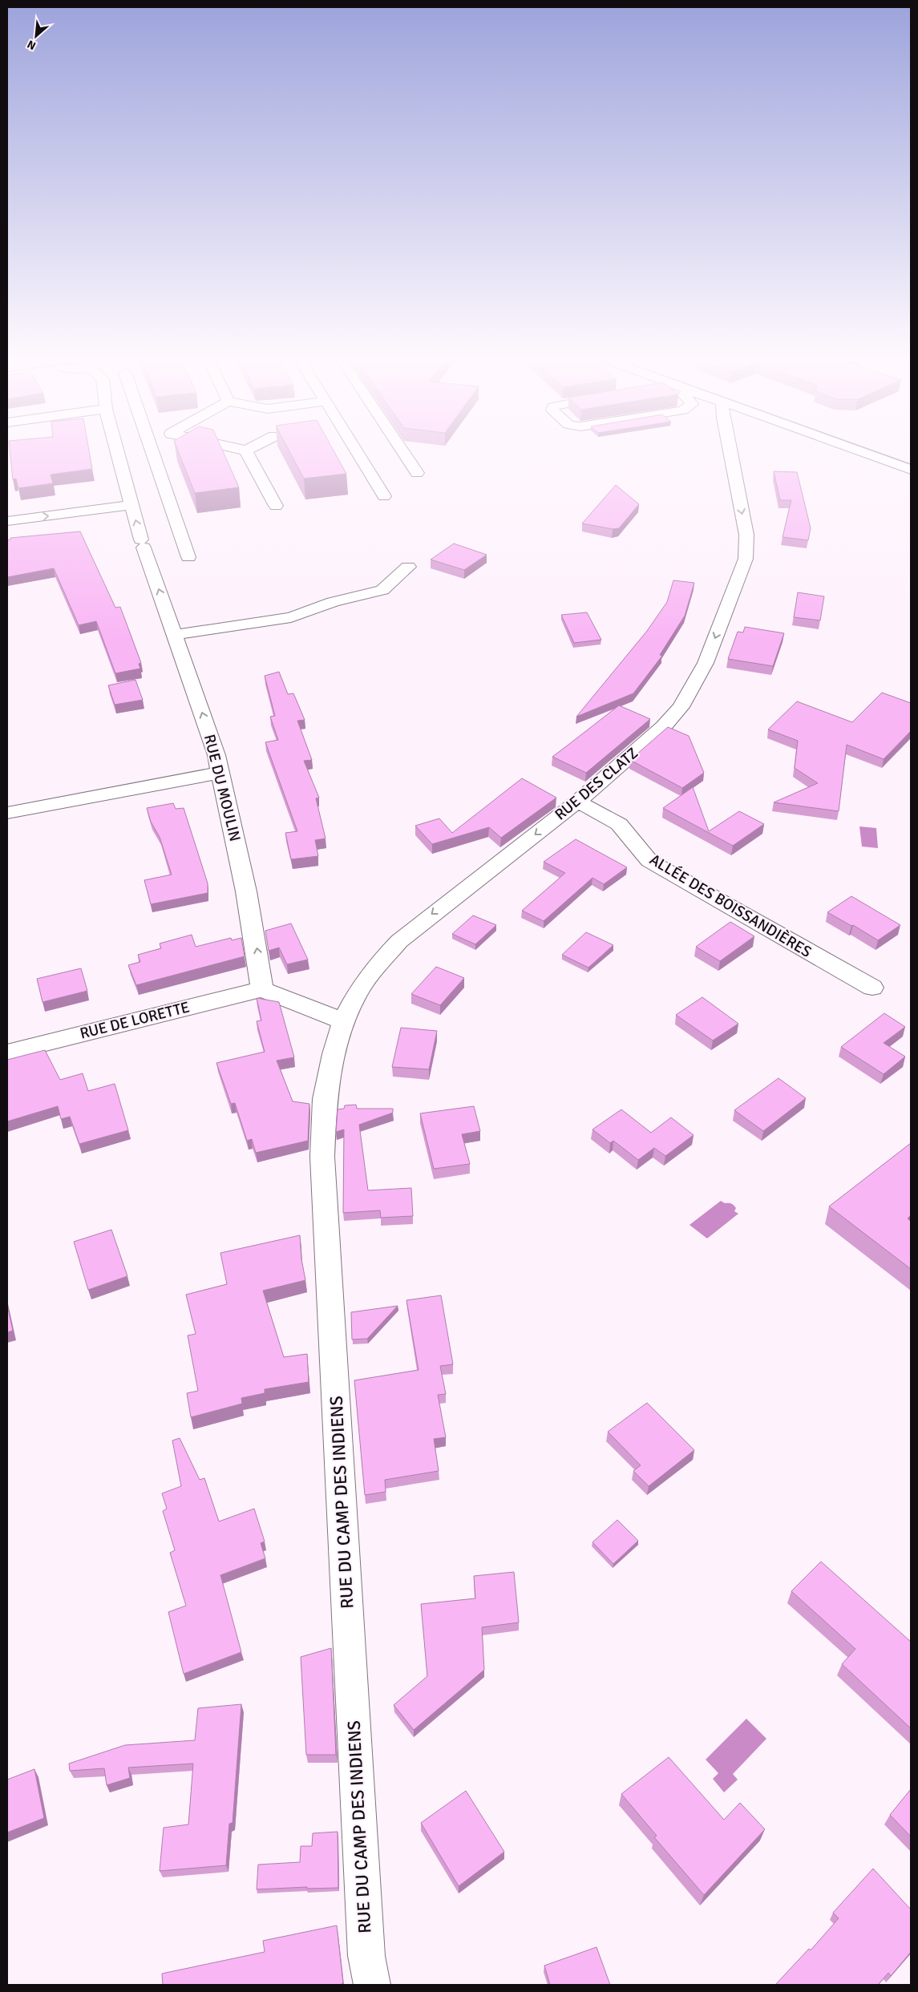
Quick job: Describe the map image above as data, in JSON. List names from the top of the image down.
{
  "streets": {
    "street": [
      "RUE DES CLATZ",
      "RUE DU MOULIN",
      "ALLÉE DES BOISSANDIÈRES",
      "RUE DE LORETTE",
      "RUE DU CAMP DES INDIENS"
    ]
  },
  "crossings": [
    ["RUE DES CLATZ", "ALLÉE DES BOISSANDIÈRES"],
    ["RUE DES CLATZ", "RUE DU CAMP DES INDIENS"],
    ["RUE DU MOULIN", "RUE DE LORETTE"]
  ],
  "one_way": ["RUE DES CLATZ", "RUE DU MOULIN"],
  "north": "bottom left"
}
